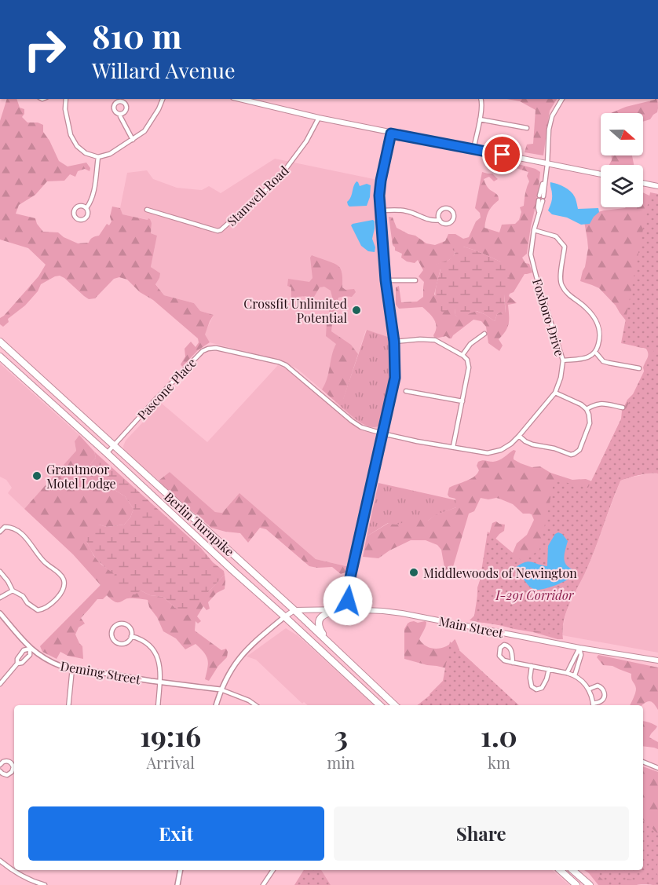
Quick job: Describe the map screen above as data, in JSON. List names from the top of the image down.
{
  "streets": {
    "highway": ["Berlin Turnpike"],
    "main road": ["Main Street"],
    "street": [
      "Stanwell Road",
      "Foxboro Drive",
      "Pascone Place",
      "Deming Street"
    ]
  },
  "crossings": [
    ["Foxboro Drive", "Pascone Place"],
    ["Pascone Place", "Berlin Turnpike"],
    ["Berlin Turnpike", "Main Street"]
  ],
  "parks": ["I-291 Corridor"],
  "places": ["Crossfit Unlimited Potential", "Grantmoor Motel Lodge", "Middlewoods of Newington"],
  "north": "right",
  "page": {
    "turn": ["810 m", "Willard Avenue"],
    "eta": [
      "19:16",
      "Arrival",
      "3",
      "min",
      "1.0",
      "km"
    ],
    "buttons": ["Exit", "Share"]
  }
}
